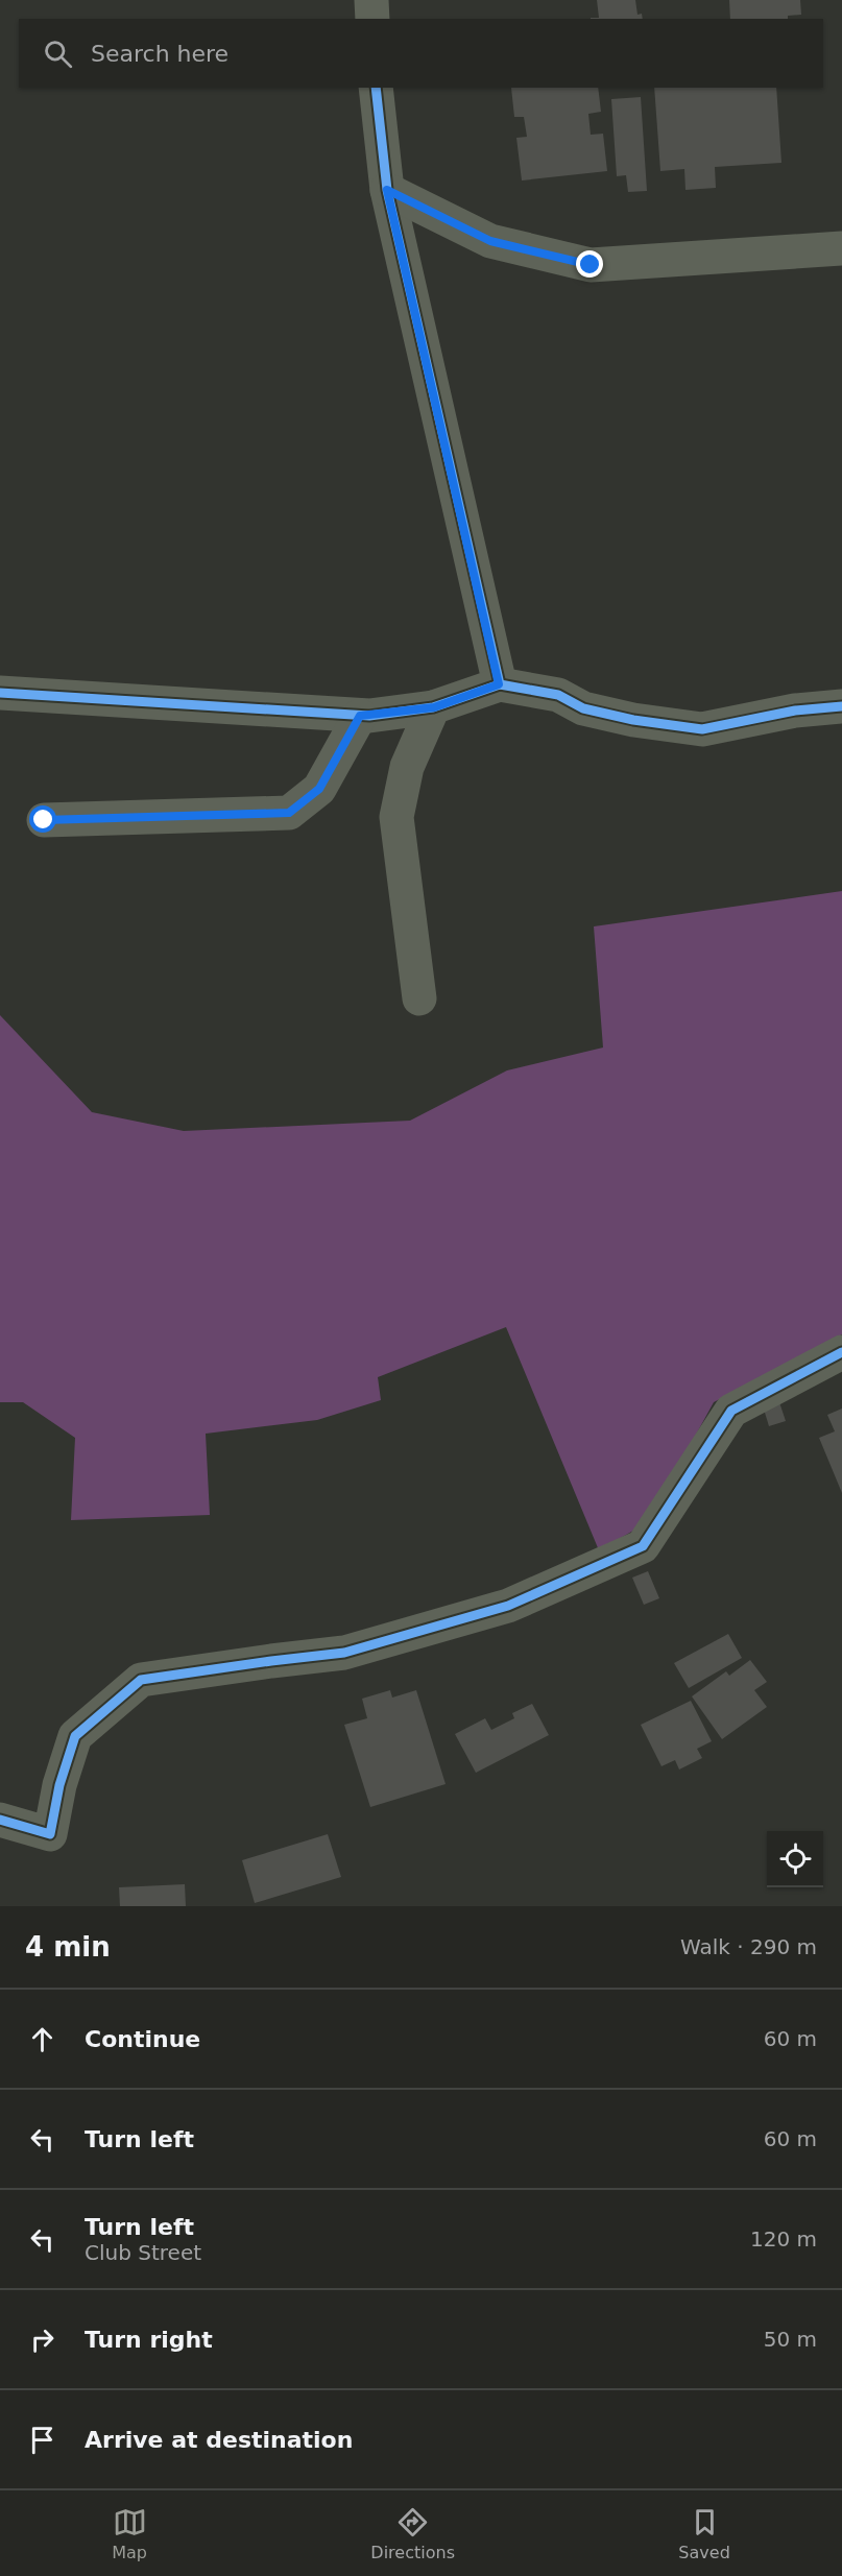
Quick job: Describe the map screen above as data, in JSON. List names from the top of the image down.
{
  "page": {
    "search": "Search here",
    "heading": ["4 min", "Walk · 290 m"],
    "list": [
      ["Continue", "60 m"],
      ["Turn left", "60 m"],
      ["Turn left", "Club Street", "120 m"],
      ["Turn right", "50 m"],
      "Arrive at destination"
    ],
    "nav": ["Map", "Directions", "Saved"]
  }
}
